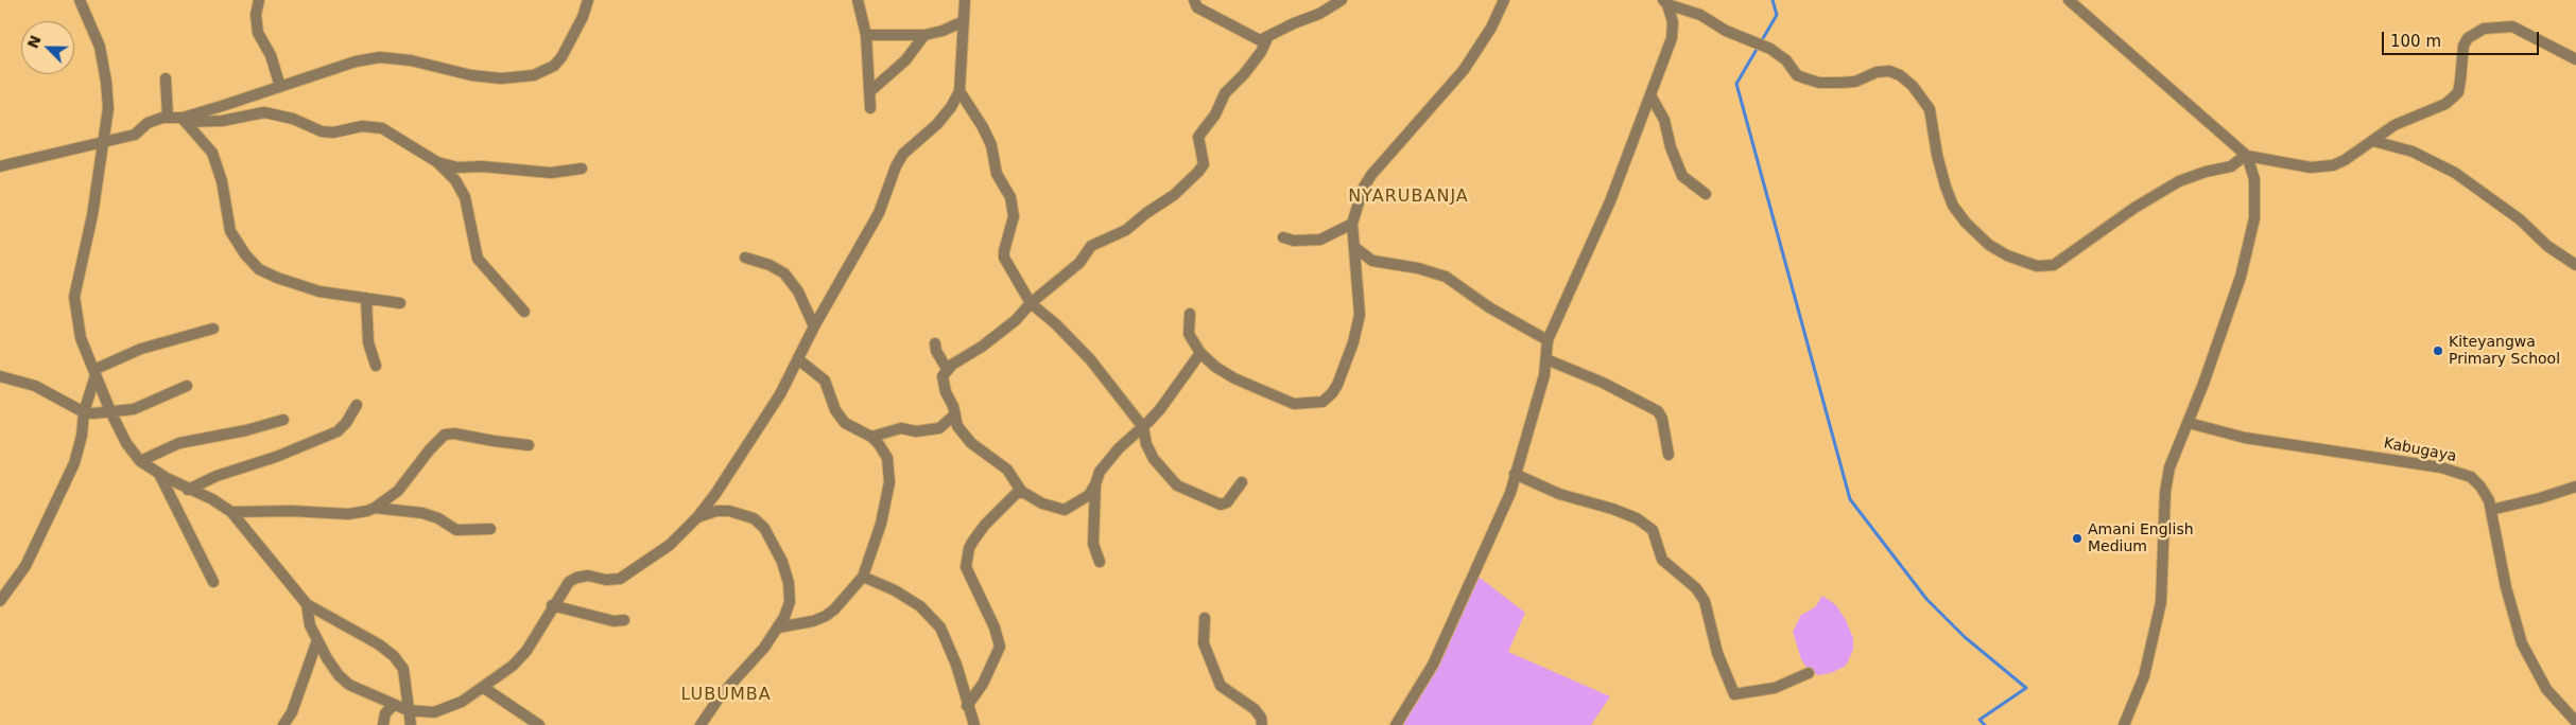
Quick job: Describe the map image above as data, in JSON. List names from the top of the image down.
{
  "streets": {
    "street": ["Kabugaya"]
  },
  "districts": ["NYARUBANJA", "LUBUMBA"],
  "places": ["Kiteyangwa Primary School", "Amani English Medium"],
  "scale_bar": "100 m",
  "north": "top left"
}
